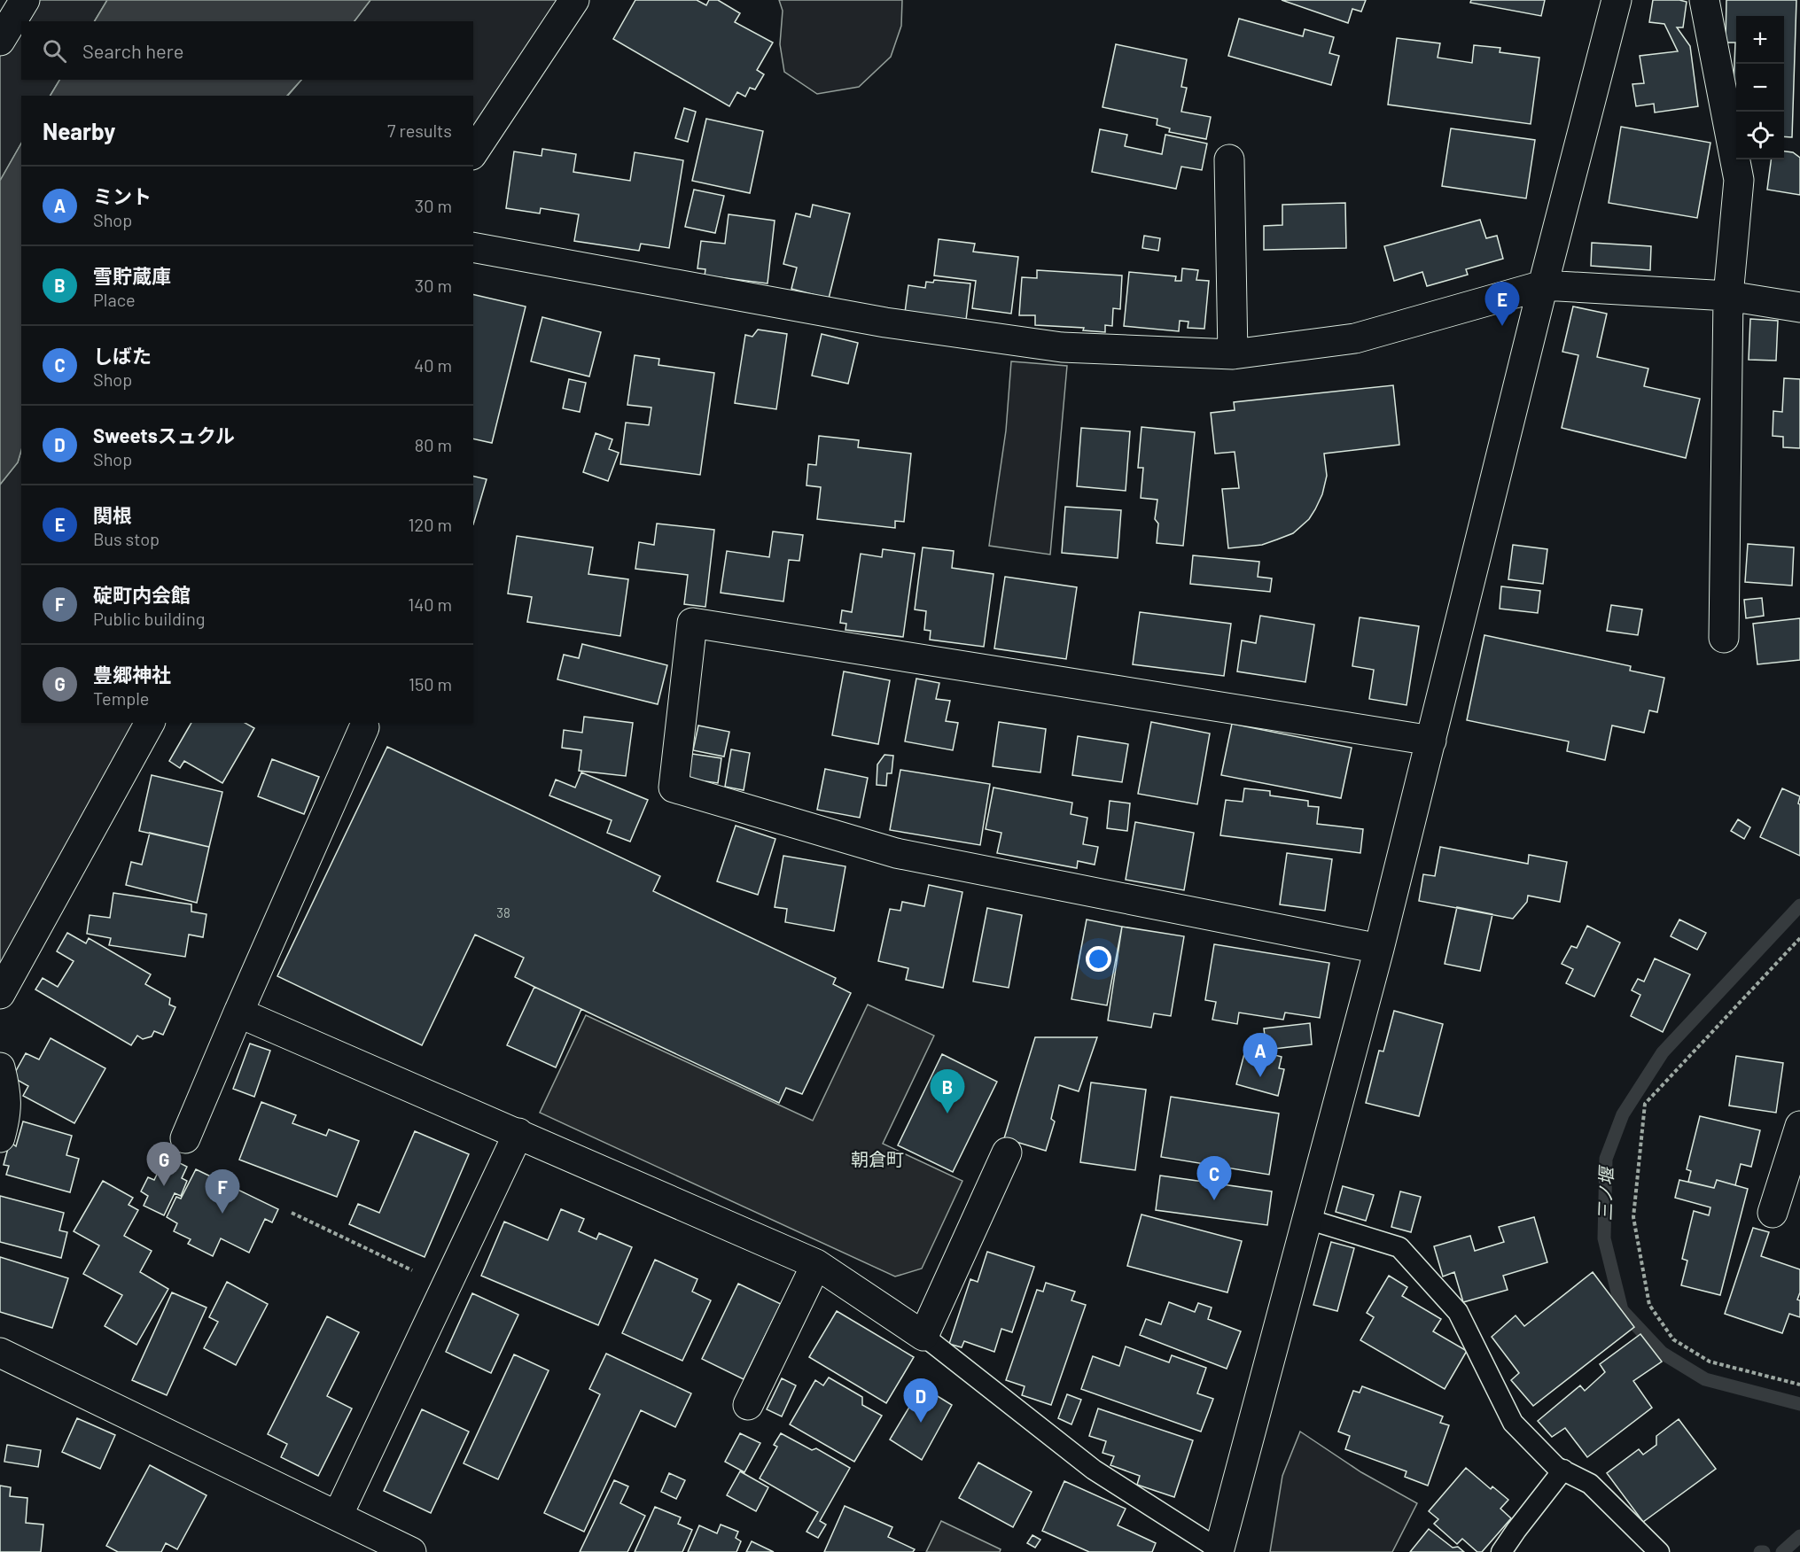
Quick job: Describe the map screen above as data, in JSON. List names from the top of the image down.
{
  "districts": ["朝倉町"],
  "water": ["三ノ堰"],
  "house_numbers": ["38"],
  "page": {
    "map_buttons": ["+", "−"],
    "search": "Search here",
    "heading": ["Nearby", "7 results"],
    "list": [
      {
        "mark": "A",
        "name": "ミント",
        "note": "Shop",
        "value": "30 m"
      },
      {
        "mark": "B",
        "name": "雪貯蔵庫",
        "note": "Place",
        "value": "30 m"
      },
      {
        "mark": "C",
        "name": "しばた",
        "note": "Shop",
        "value": "40 m"
      },
      {
        "mark": "D",
        "name": "Sweetsスュクル",
        "note": "Shop",
        "value": "80 m"
      },
      {
        "mark": "E",
        "name": "関根",
        "note": "Bus stop",
        "value": "120 m"
      },
      {
        "mark": "F",
        "name": "碇町内会館",
        "note": "Public building",
        "value": "140 m"
      },
      {
        "mark": "G",
        "name": "豊郷神社",
        "note": "Temple",
        "value": "150 m"
      }
    ],
    "pins": [
      "E",
      "A",
      "B",
      "G",
      "C",
      "F",
      "D"
    ]
  }
}
